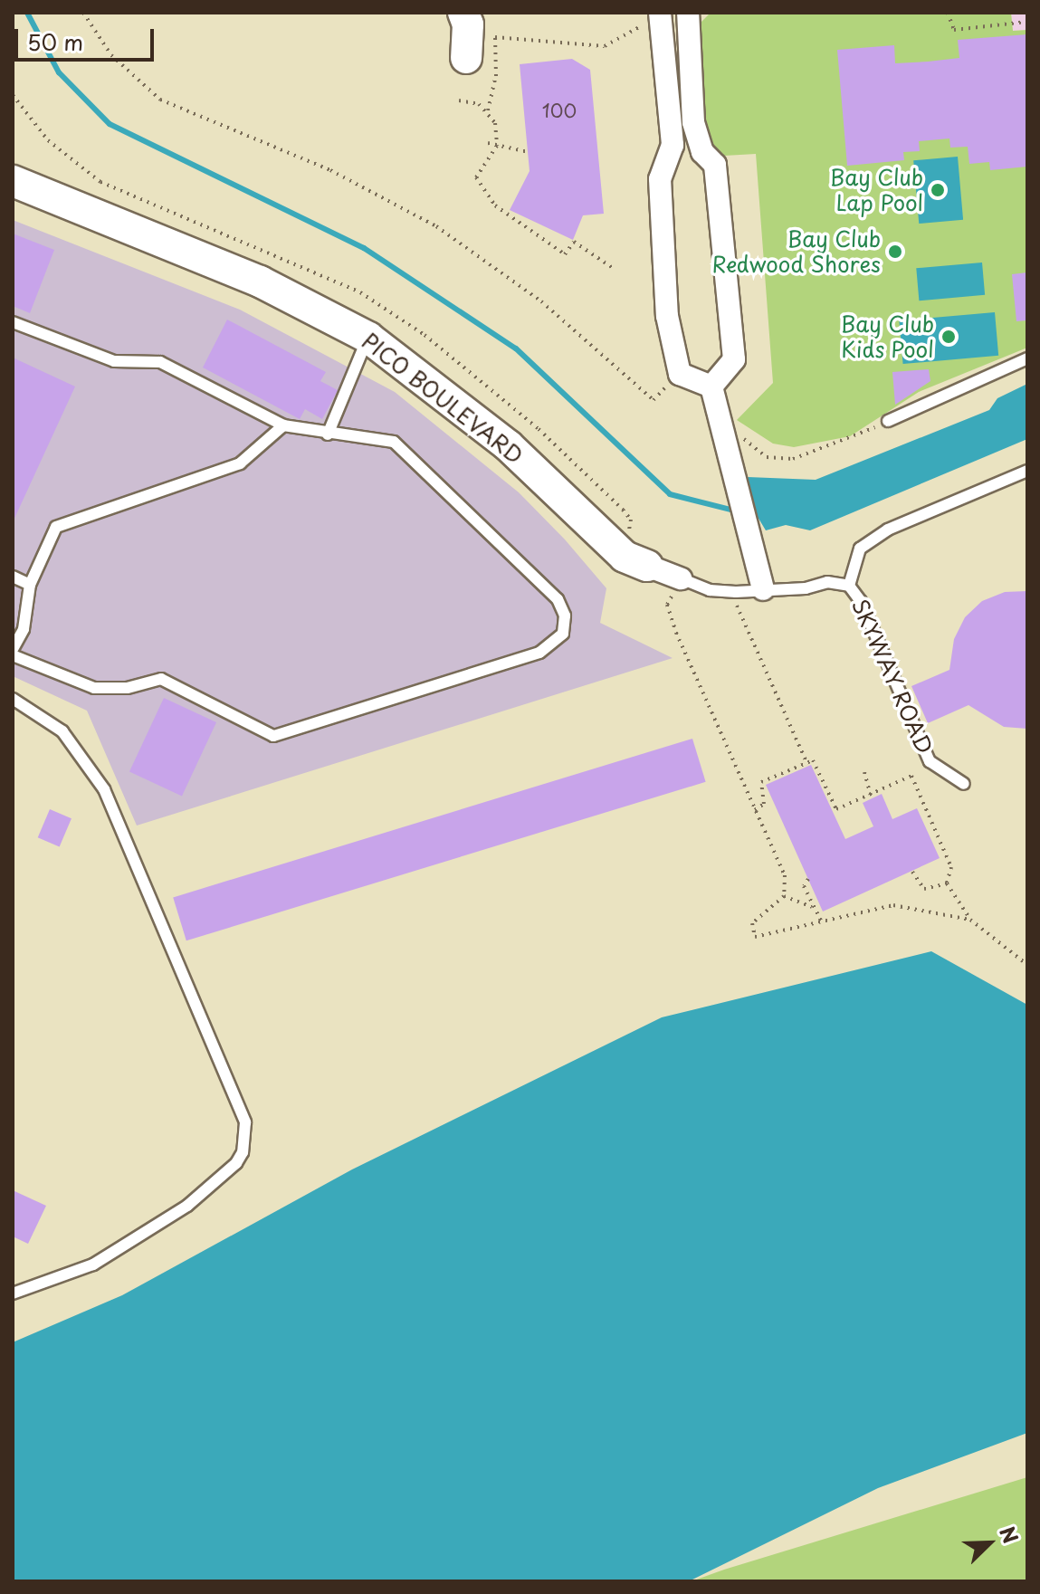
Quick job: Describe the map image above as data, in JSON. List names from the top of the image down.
{
  "streets": {
    "street": ["PICO BOULEVARD", "SKYWAY ROAD"]
  },
  "crossings": [
    ["PICO BOULEVARD", "SKYWAY ROAD"]
  ],
  "places": ["Bay Club Lap Pool", "Bay Club Redwood Shores", "Bay Club Kids Pool"],
  "house_numbers": ["100"],
  "scale_bar": "50 m",
  "north": "top right"
}
